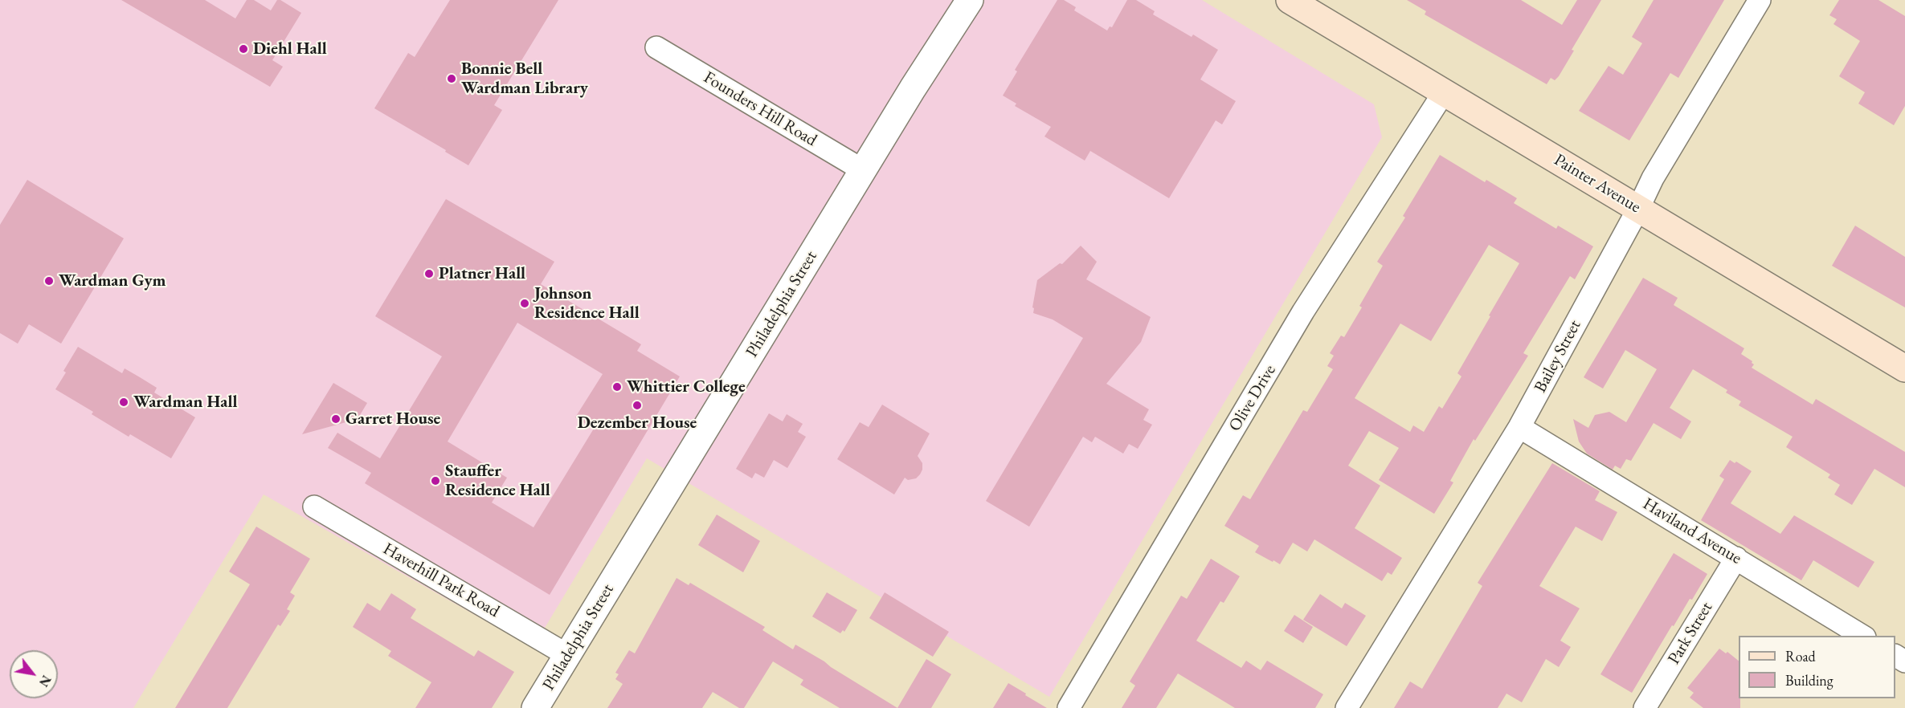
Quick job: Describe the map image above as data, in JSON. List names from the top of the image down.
{
  "streets": {
    "main road": ["Painter Avenue"],
    "street": [
      "Founders Hill Road",
      "Philadelphia Street",
      "Bailey Street",
      "Olive Drive",
      "Haviland Avenue",
      "Haverhill Park Road",
      "Park Street"
    ]
  },
  "crossings": [
    ["Founders Hill Road", "Philadelphia Street"],
    ["Painter Avenue", "Bailey Street"],
    ["Painter Avenue", "Olive Drive"],
    ["Philadelphia Street", "Haverhill Park Road"],
    ["Bailey Street", "Haviland Avenue"],
    ["Haviland Avenue", "Park Street"]
  ],
  "places": [
    "Diehl Hall",
    "Bonnie Bell Wardman Library",
    "Platner Hall",
    "Wardman Gym",
    "Johnson Residence Hall",
    "Whittier College",
    "Wardman Hall",
    "Dezember House",
    "Garret House",
    "Stauffer Residence Hall"
  ],
  "legend": ["Road", "Building"],
  "north": "bottom right"
}
